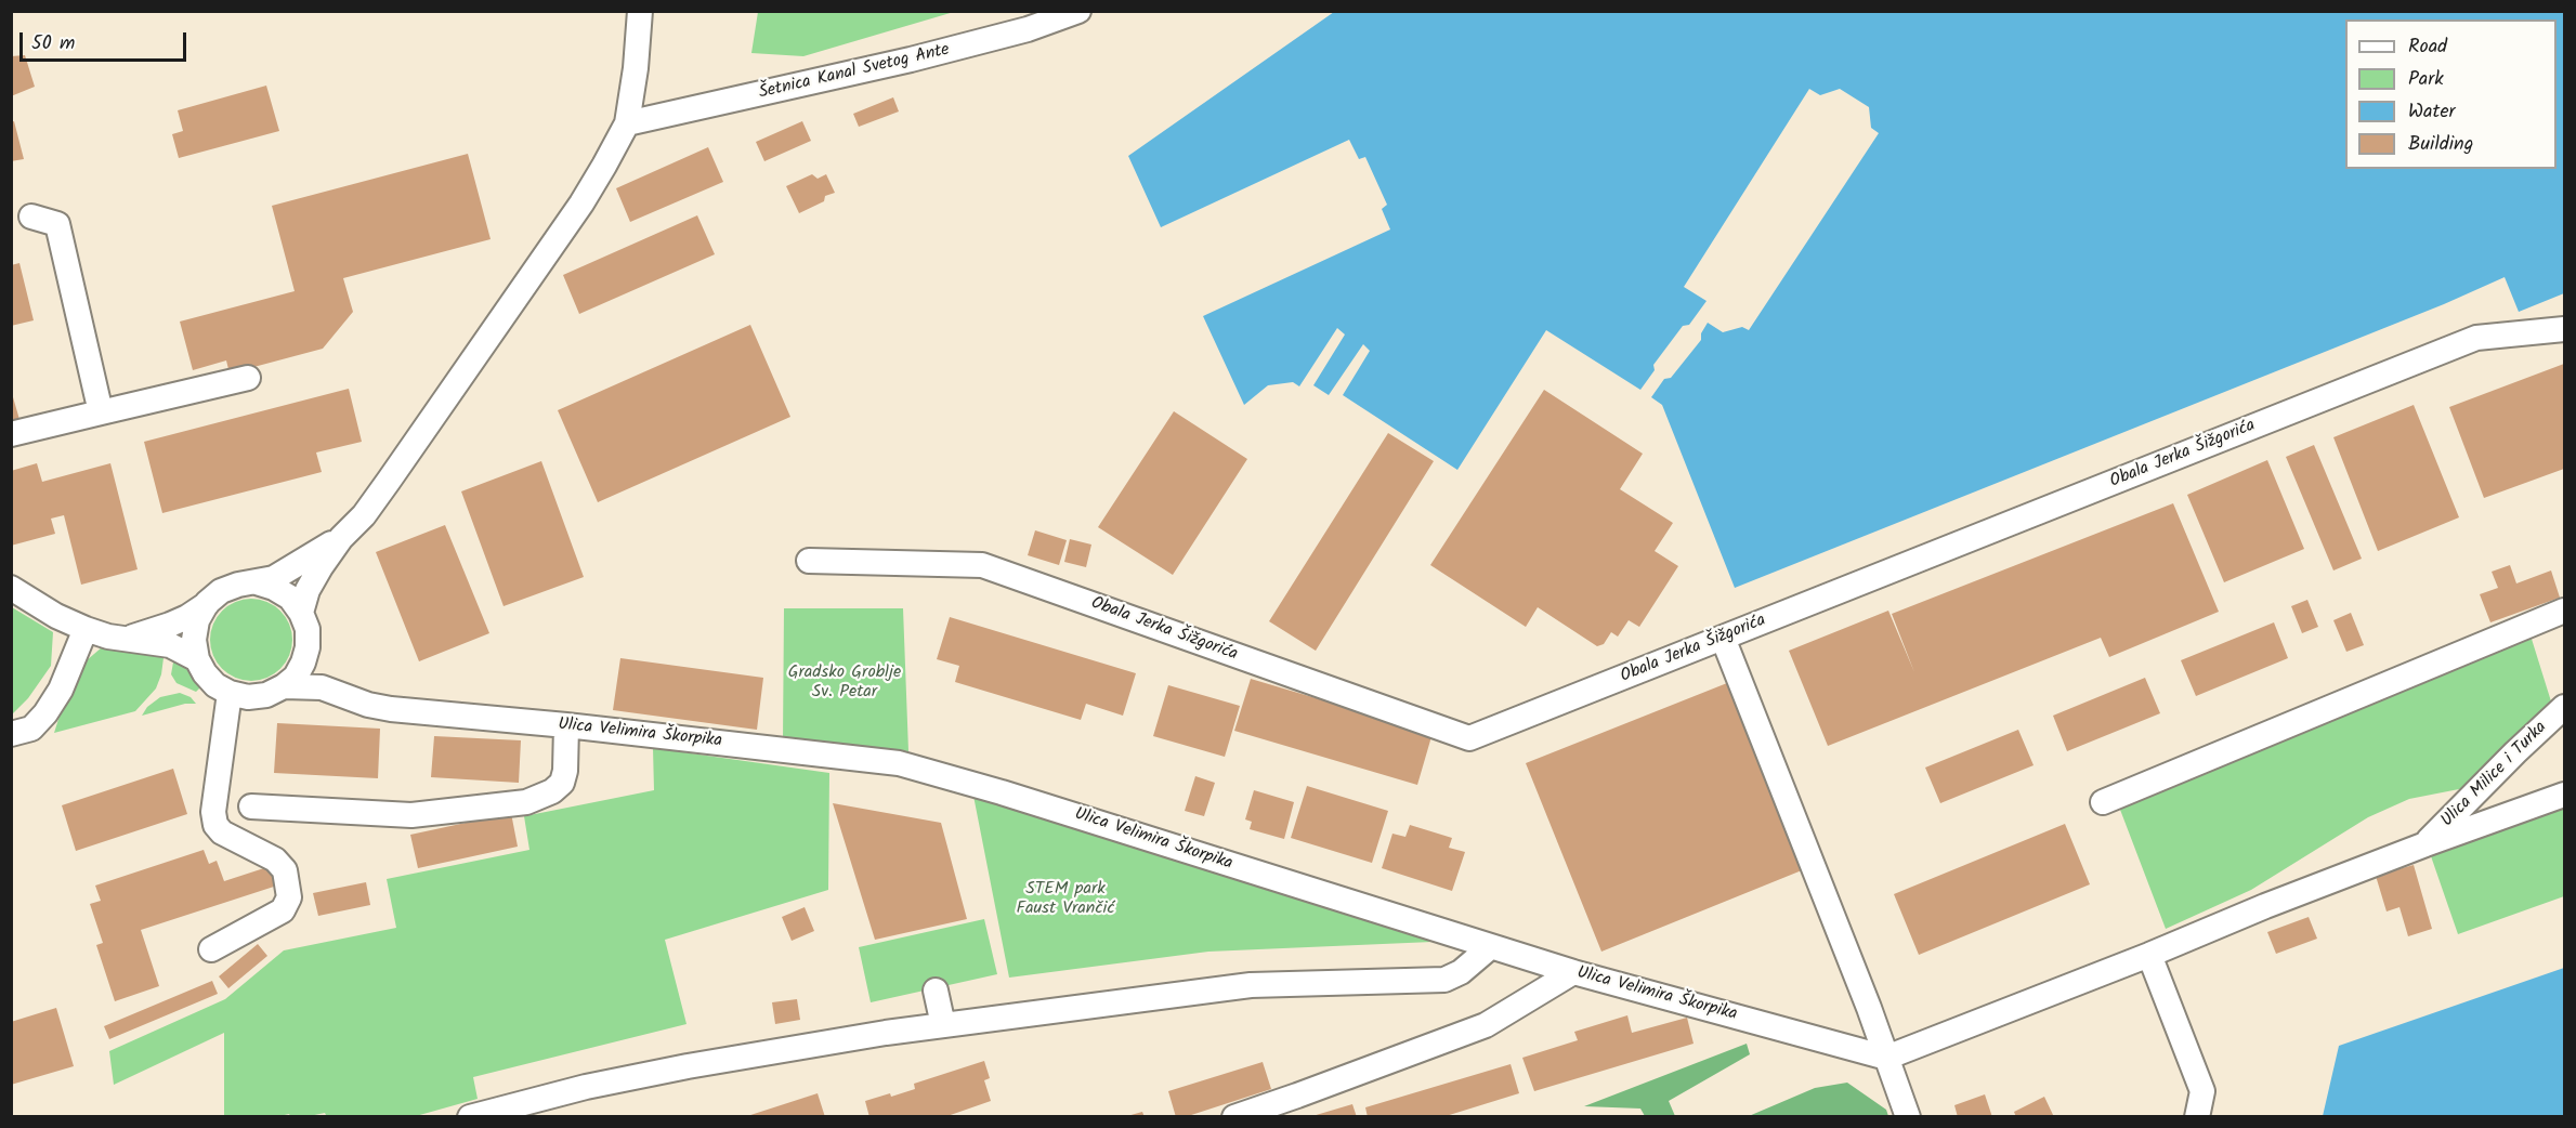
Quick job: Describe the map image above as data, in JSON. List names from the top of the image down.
{
  "streets": {
    "street": [
      "Šetnica Kanal Svetog Ante",
      "Obala Jerka Šižgorića",
      "Ulica Velimira Škorpika",
      "Ulica Milice i Turka"
    ]
  },
  "parks": ["Gradsko Groblje Sv. Petar", "STEM park Faust Vrančić"],
  "legend": [
    "Road",
    "Park",
    "Water",
    "Building"
  ],
  "scale_bar": "50 m"
}
